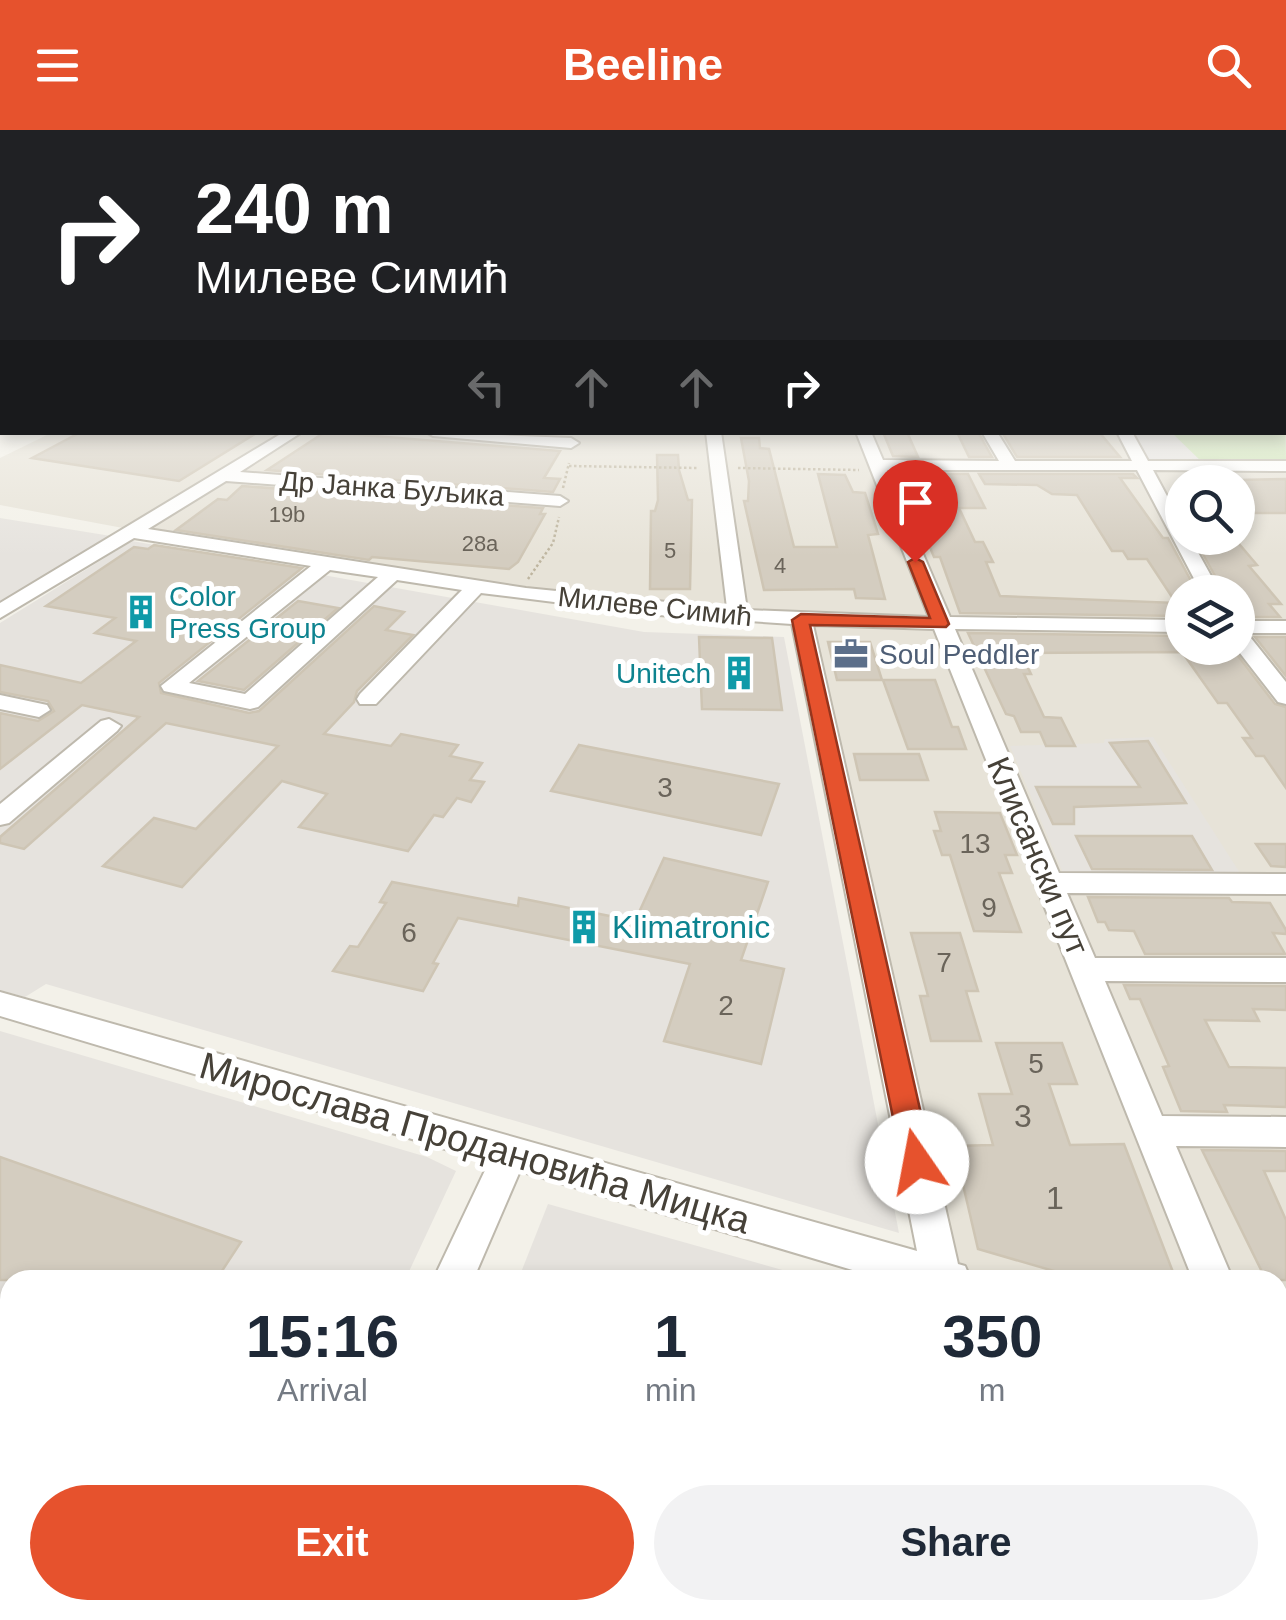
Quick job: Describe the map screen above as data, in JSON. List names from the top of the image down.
{
  "streets": {
    "street": [
      "Др Јанка Буљика",
      "Милеве Симић",
      "Клисански пут",
      "Мирослава Продановића Мицка"
    ]
  },
  "crossings": [
    ["Милеве Симић", "Клисански пут"]
  ],
  "places": {
    "building": ["Color Press Group", "Unitech", "Klimatronic"],
    "office": ["Soul Peddler"]
  },
  "house_numbers": [
    "19b",
    "28a",
    "5",
    "4",
    "3",
    "13",
    "9",
    "6",
    "7",
    "2",
    "5",
    "3",
    "1"
  ],
  "page": {
    "header": "Beeline",
    "turn": ["240 m", "Милеве Симић"],
    "eta": [
      "15:16",
      "Arrival",
      "1",
      "min",
      "350",
      "m"
    ],
    "buttons": ["Exit", "Share"]
  }
}
